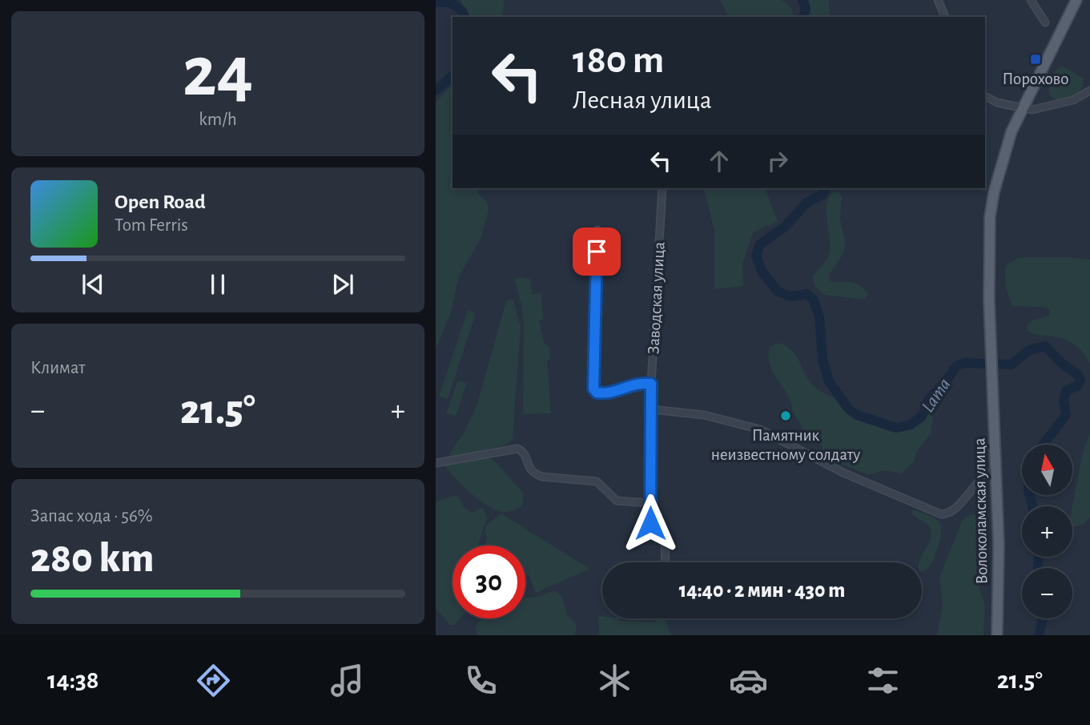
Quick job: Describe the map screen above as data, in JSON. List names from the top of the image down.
{
  "streets": {
    "main road": ["Волоколамская улица"],
    "street": ["Заводская улица"]
  },
  "water": ["Lama"],
  "places": {
    "transit": ["Порохово"],
    "other": ["Памятник неизвестному солдату"]
  },
  "north": "top",
  "page": {
    "tile": [
      ["24", "km/h"],
      "Климат",
      ["Запас хода · 56%", "280 km"]
    ],
    "turn": ["180 m", "Лесная улица"],
    "song": ["Open Road", "Tom Ferris"],
    "heat": ["−", "21.5°", "+"],
    "map_buttons": ["+", "−"],
    "limit": "30",
    "trip": "14:40 · 2 мин · 430 m",
    "tabs": ["14:38", "21.5°"]
  }
}
